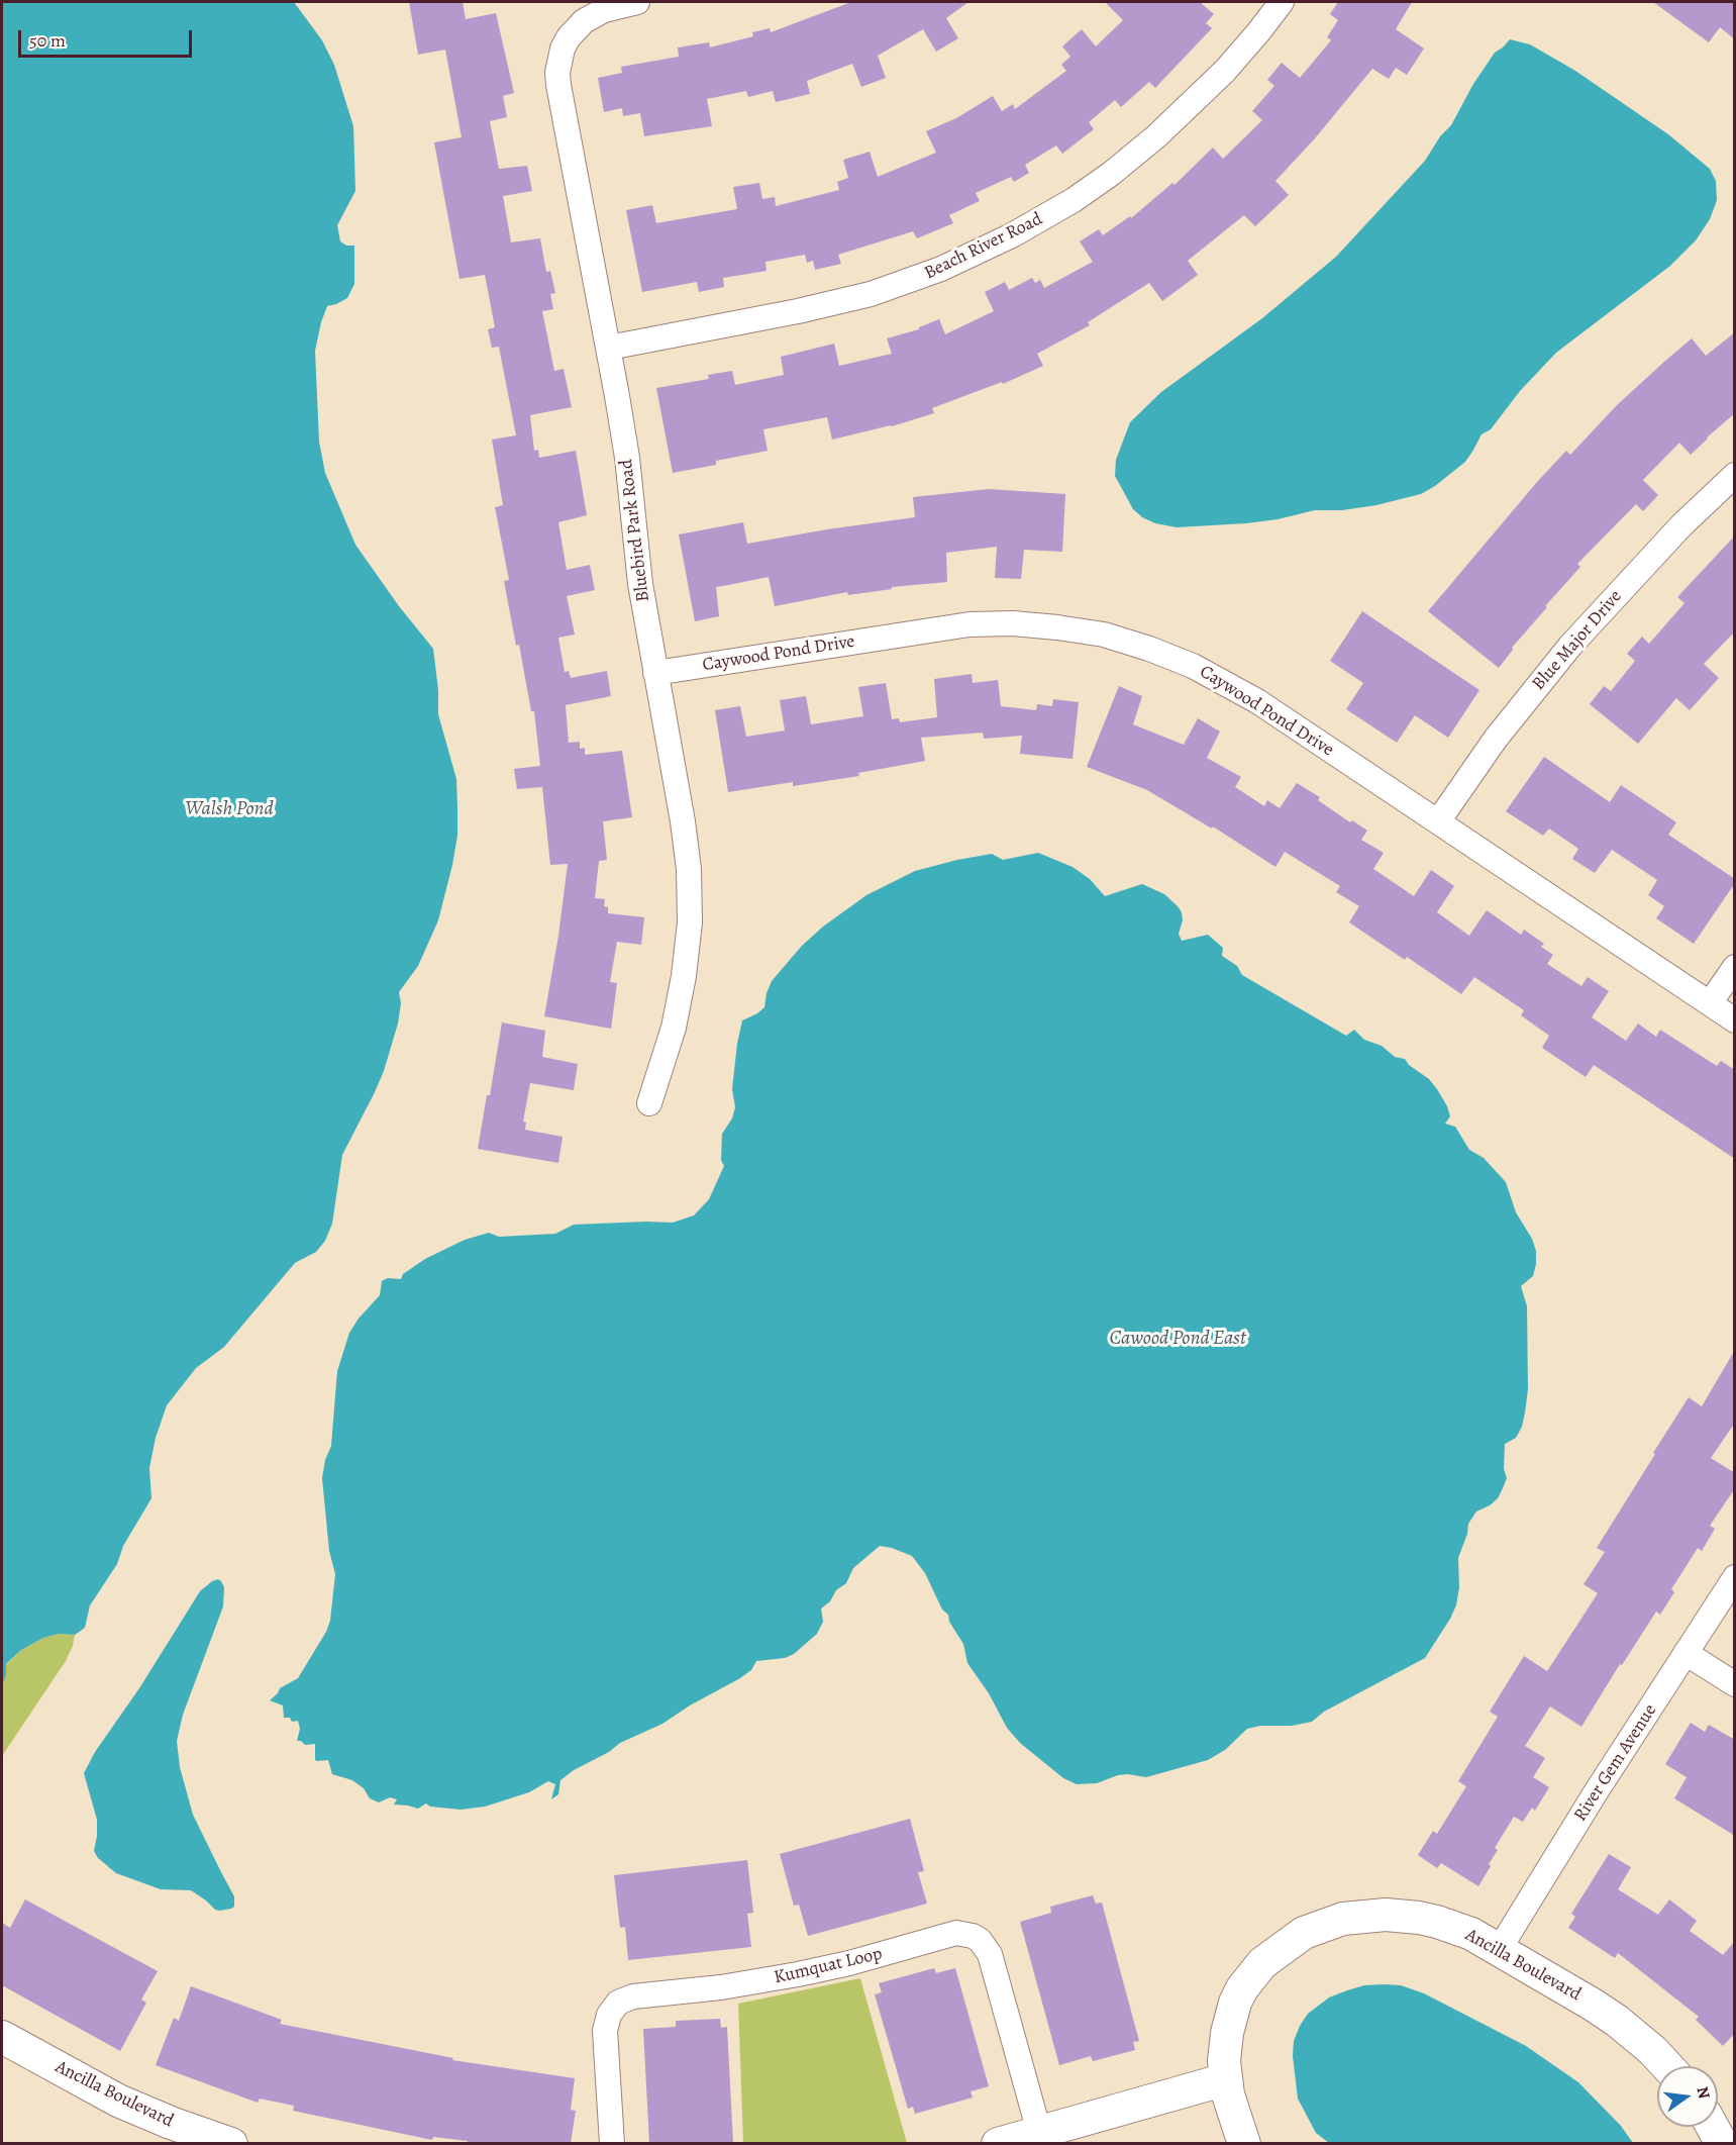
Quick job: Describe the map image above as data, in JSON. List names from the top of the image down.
{
  "streets": {
    "street": [
      "Beach River Road",
      "Bluebird Park Road",
      "Blue Major Drive",
      "Caywood Pond Drive",
      "River Gem Avenue",
      "Ancilla Boulevard",
      "Kumquat Loop"
    ]
  },
  "crossings": [
    ["Beach River Road", "Bluebird Park Road"],
    ["Bluebird Park Road", "Caywood Pond Drive"],
    ["Blue Major Drive", "Caywood Pond Drive"],
    ["River Gem Avenue", "Ancilla Boulevard"]
  ],
  "water": ["Walsh Pond", "Cawood Pond East"],
  "scale_bar": "50 m",
  "north": "right"
}
